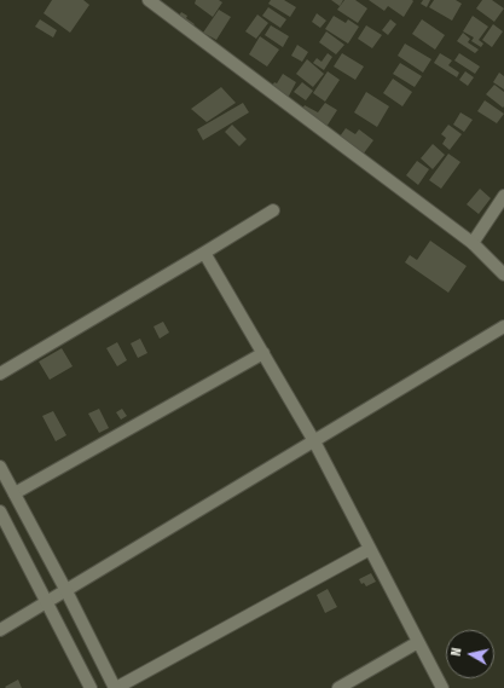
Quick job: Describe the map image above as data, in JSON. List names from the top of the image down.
{
  "north": "left"
}
